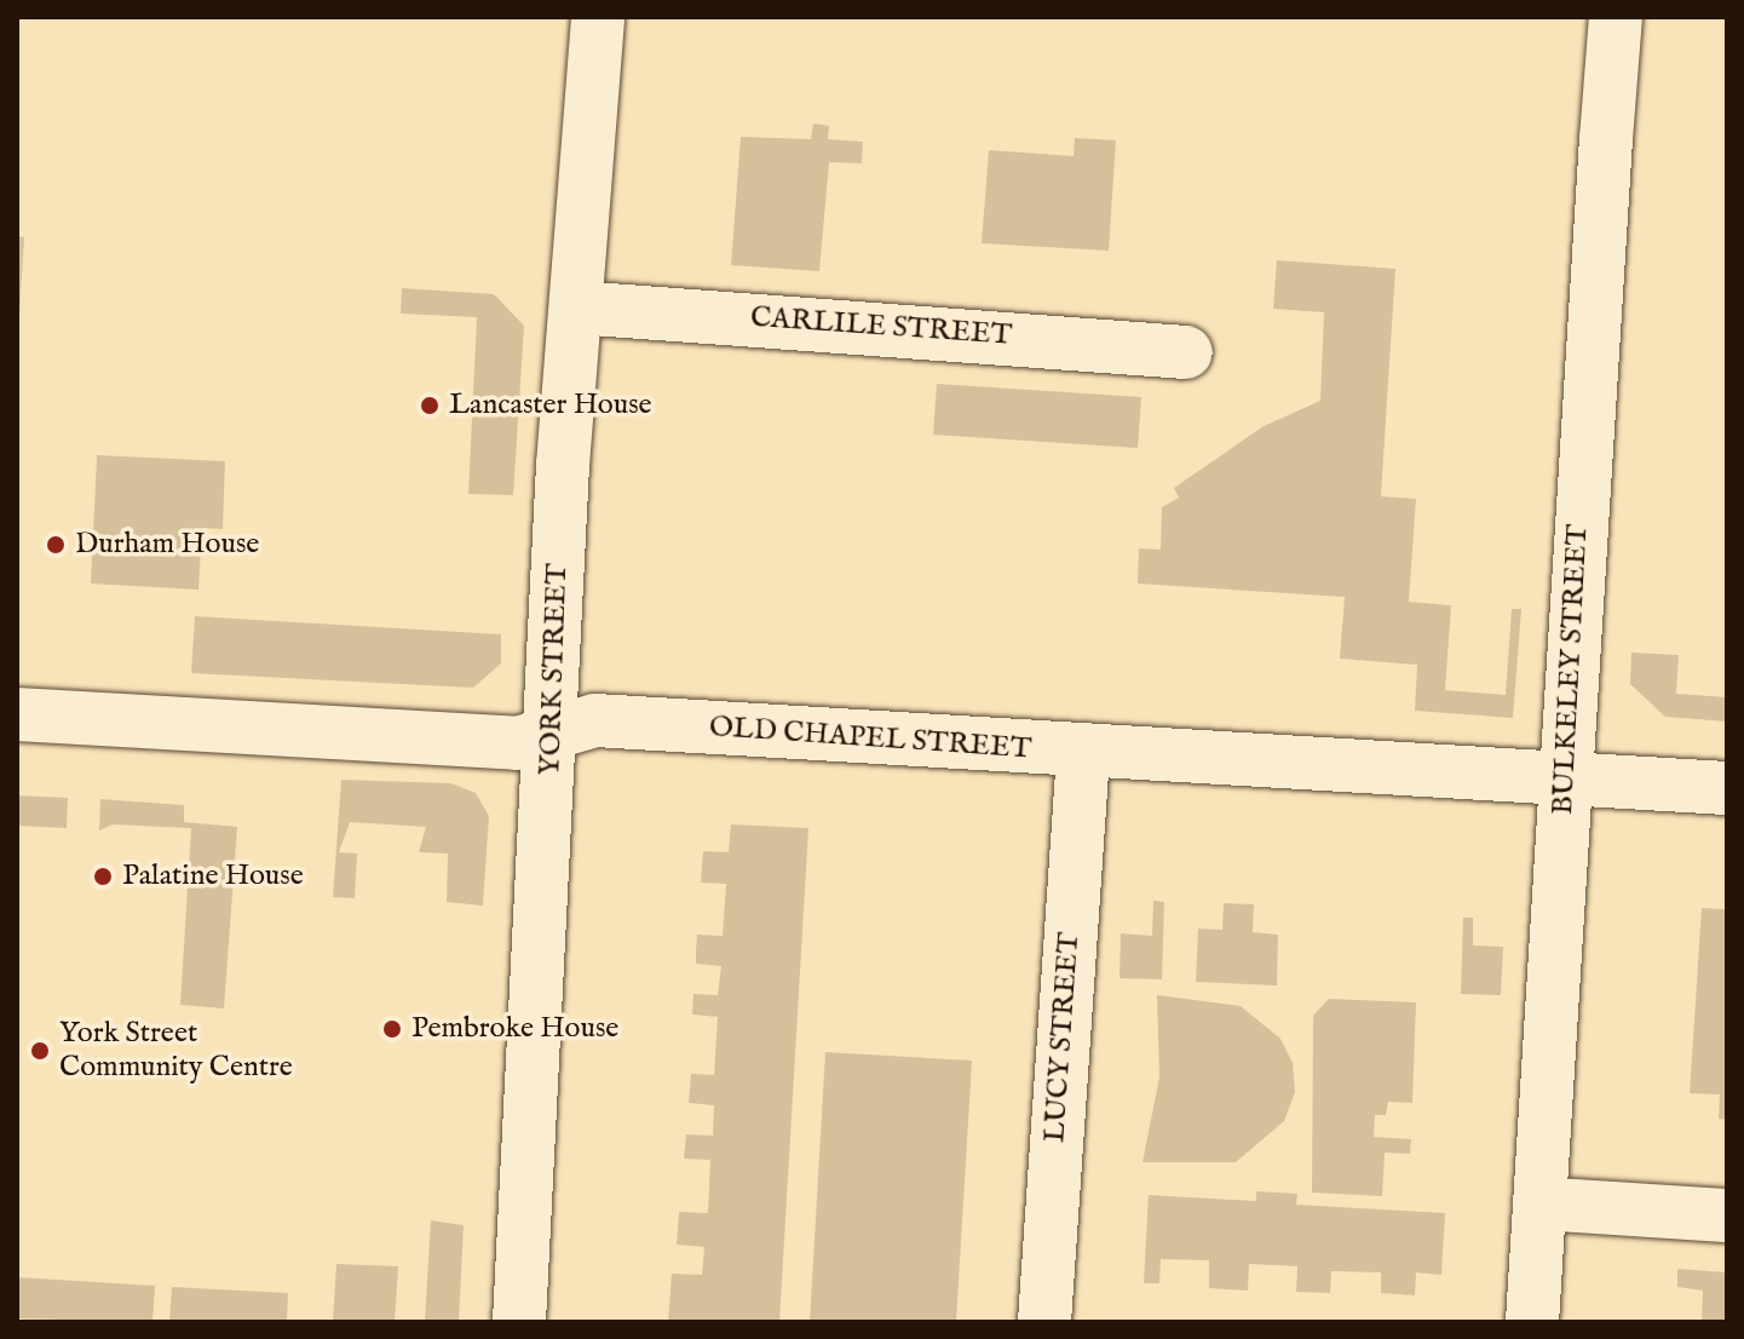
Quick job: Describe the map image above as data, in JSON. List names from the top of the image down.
{
  "streets": {
    "street": [
      "CARLILE STREET",
      "YORK STREET",
      "BULKELEY STREET",
      "OLD CHAPEL STREET",
      "LUCY STREET"
    ]
  },
  "crossings": [
    ["CARLILE STREET", "YORK STREET"],
    ["YORK STREET", "OLD CHAPEL STREET"],
    ["BULKELEY STREET", "OLD CHAPEL STREET"],
    ["OLD CHAPEL STREET", "LUCY STREET"]
  ],
  "places": [
    "Lancaster House",
    "Durham House",
    "Palatine House",
    "Pembroke House",
    "York Street Community Centre"
  ]
}
